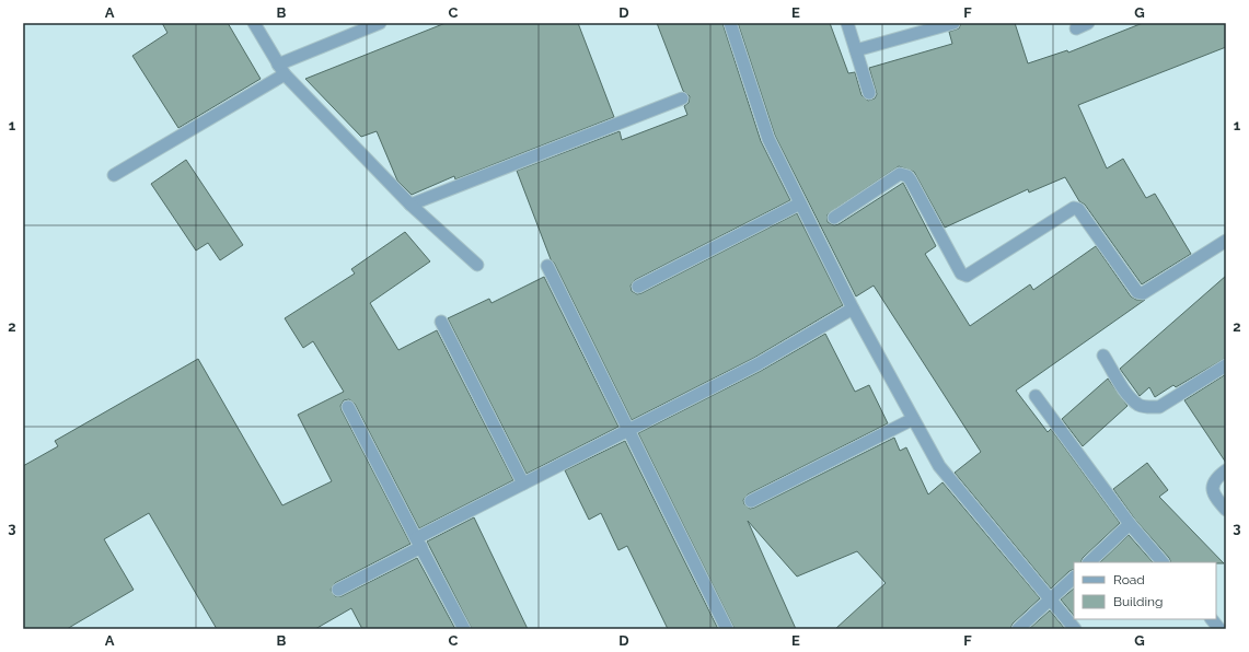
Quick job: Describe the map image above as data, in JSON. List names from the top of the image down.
{
  "legend": ["Road", "Building"],
  "grid": {
    "columns": [
      "A",
      "B",
      "C",
      "D",
      "E",
      "F",
      "G"
    ],
    "rows": ["1", "2", "3"]
  }
}
